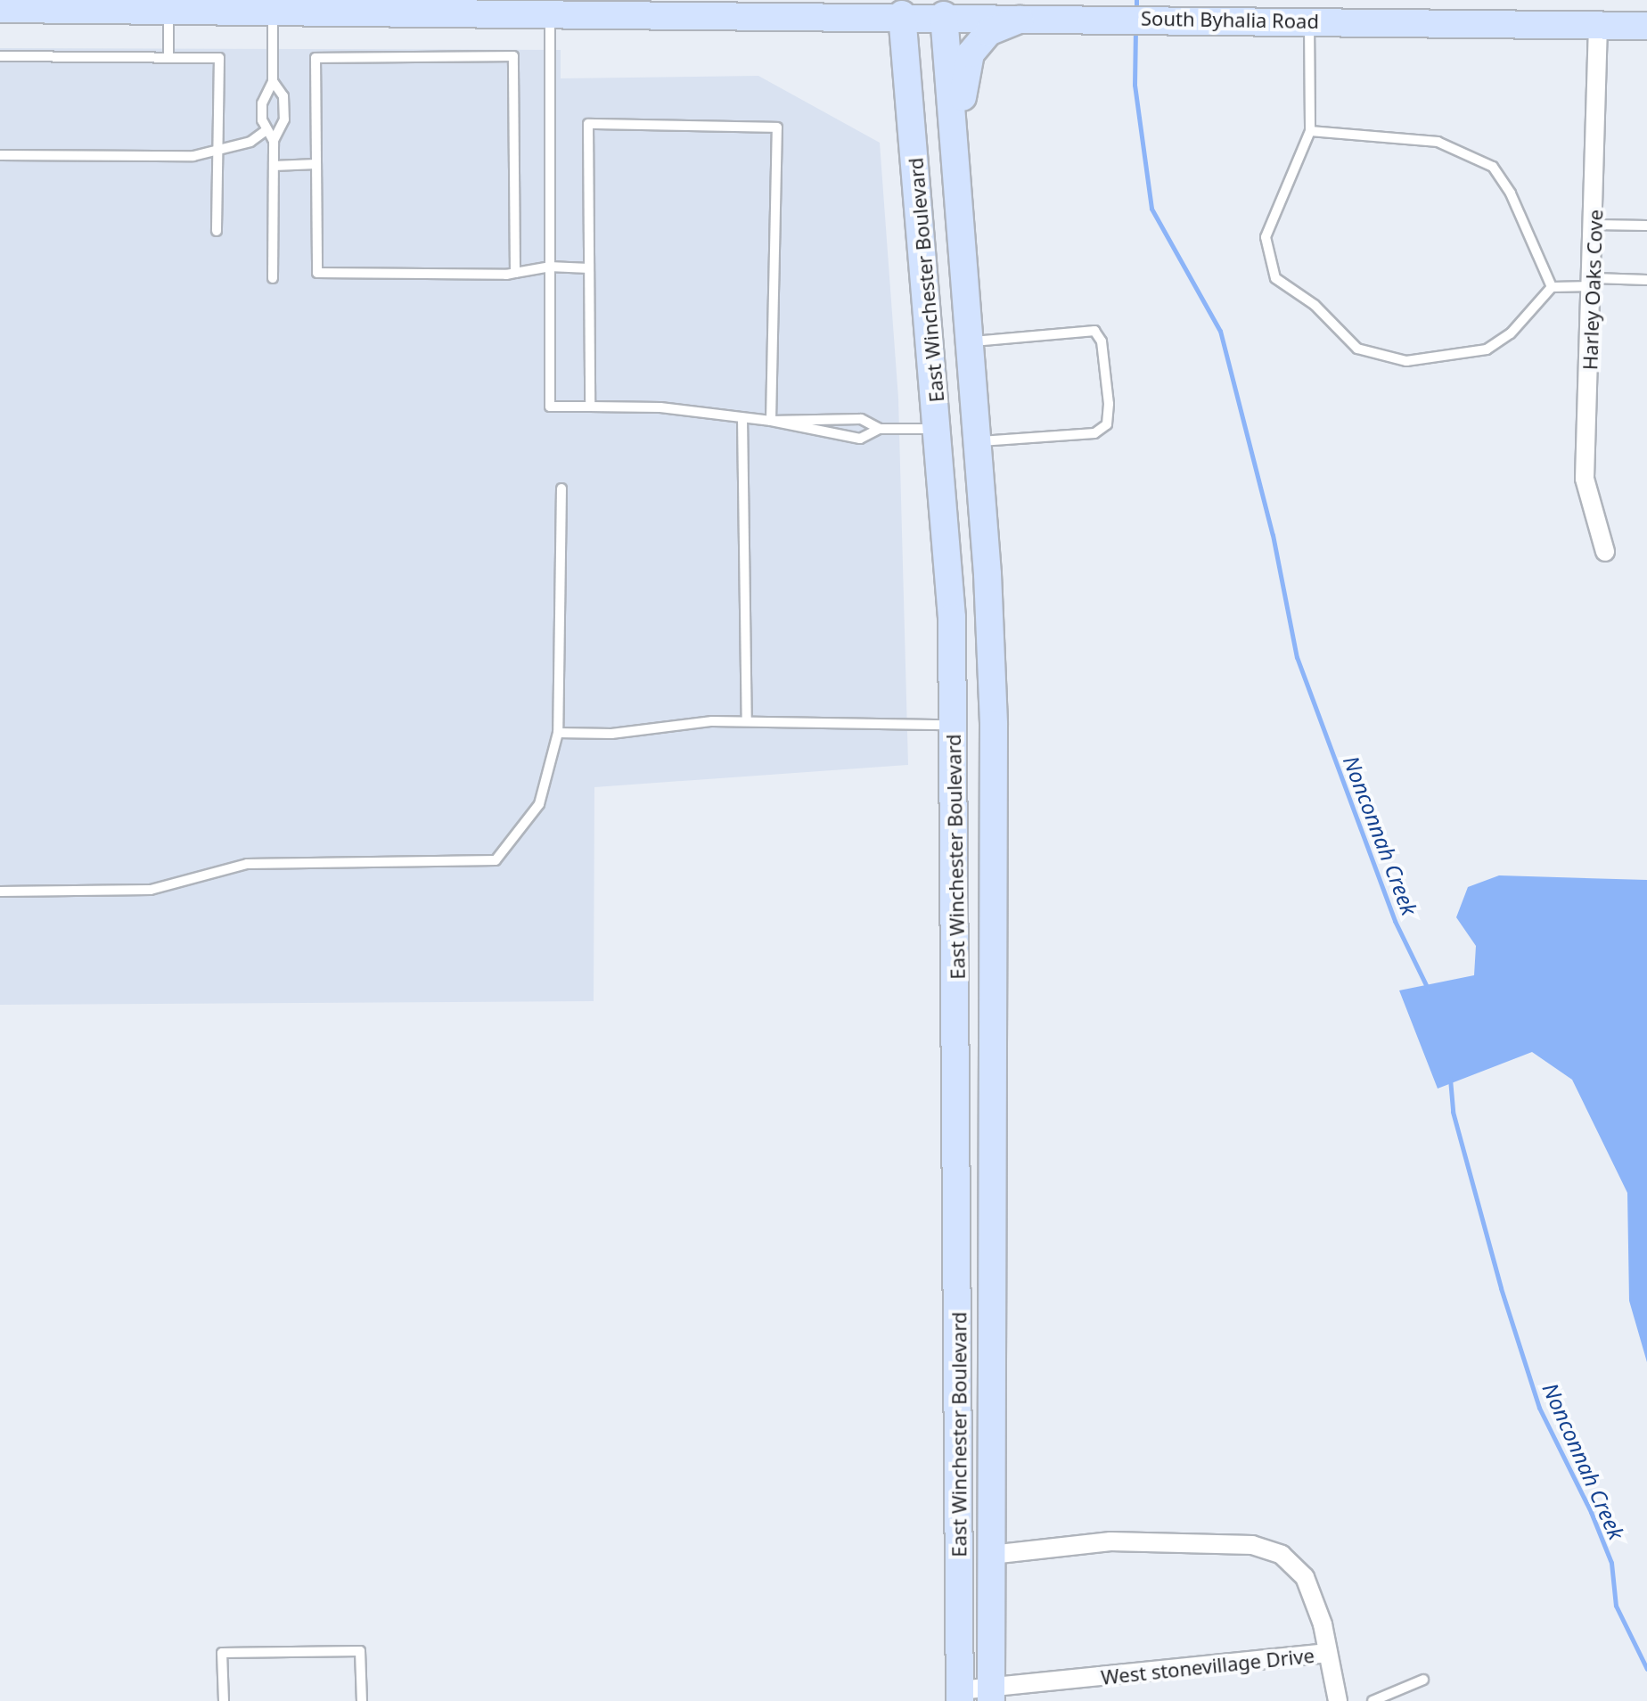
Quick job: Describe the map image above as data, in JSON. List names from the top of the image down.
{
  "streets": {
    "main road": ["South Byhalia Road", "East Winchester Boulevard"],
    "street": ["Harley Oaks Cove", "West stonevillage Drive"]
  },
  "crossings": [
    ["South Byhalia Road", "East Winchester Boulevard"],
    ["South Byhalia Road", "Harley Oaks Cove"],
    ["East Winchester Boulevard", "West stonevillage Drive"]
  ],
  "water": ["Nonconnah Creek"]
}
